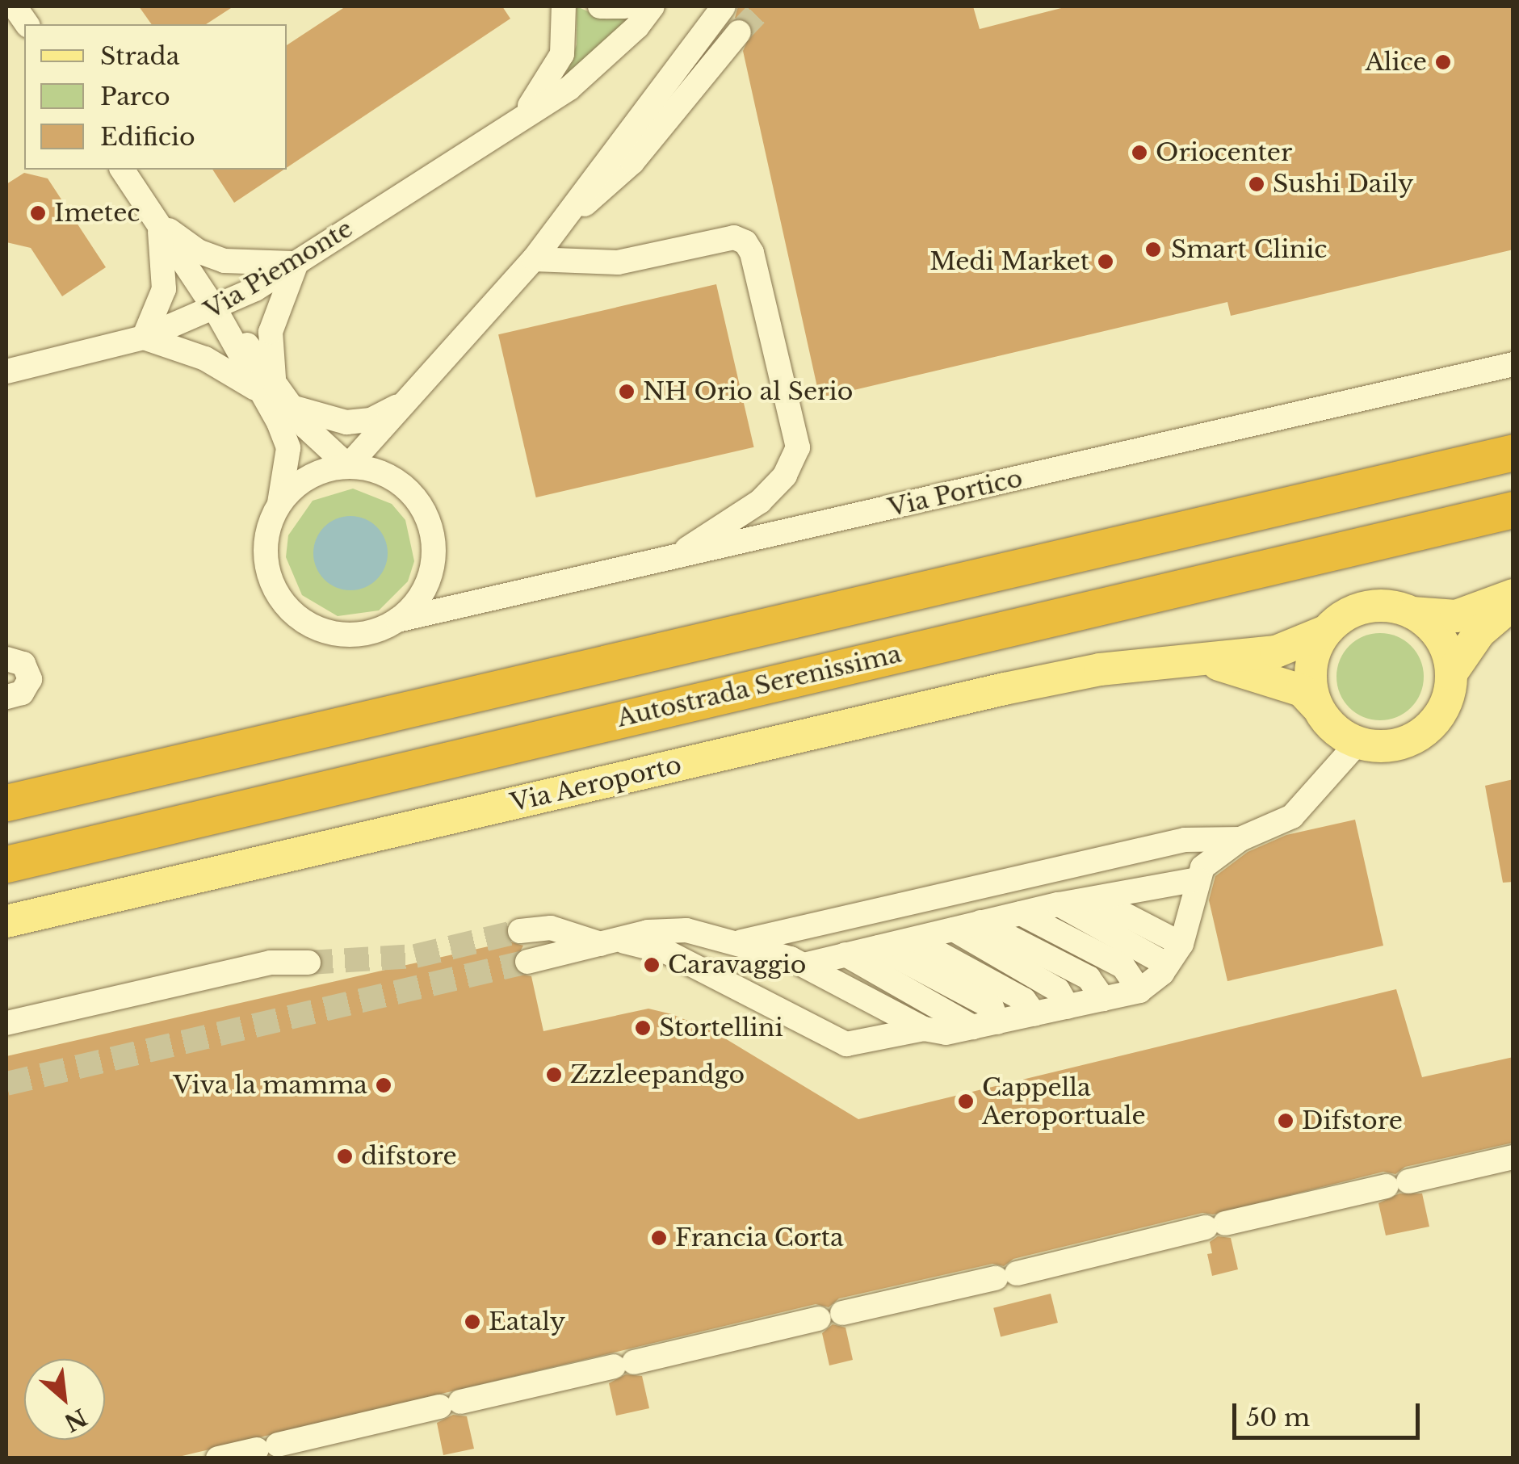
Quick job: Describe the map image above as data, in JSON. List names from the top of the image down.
{
  "streets": {
    "highway": ["Autostrada Serenissima"],
    "main road": ["Via Aeroporto"],
    "street": ["Via Piemonte", "Via Portico"]
  },
  "places": [
    "Alice",
    "Oriocenter",
    "Sushi Daily",
    "Imetec",
    "Smart Clinic",
    "Medi Market",
    "NH Orio al Serio",
    "Caravaggio",
    "Stortellini",
    "Zzzleepandgo",
    "Viva la mamma",
    "Cappella Aeroportuale",
    "Difstore",
    "difstore",
    "Francia Corta",
    "Eataly"
  ],
  "legend": ["Strada", "Parco", "Edificio"],
  "scale_bar": "50 m",
  "north": "bottom right"
}
